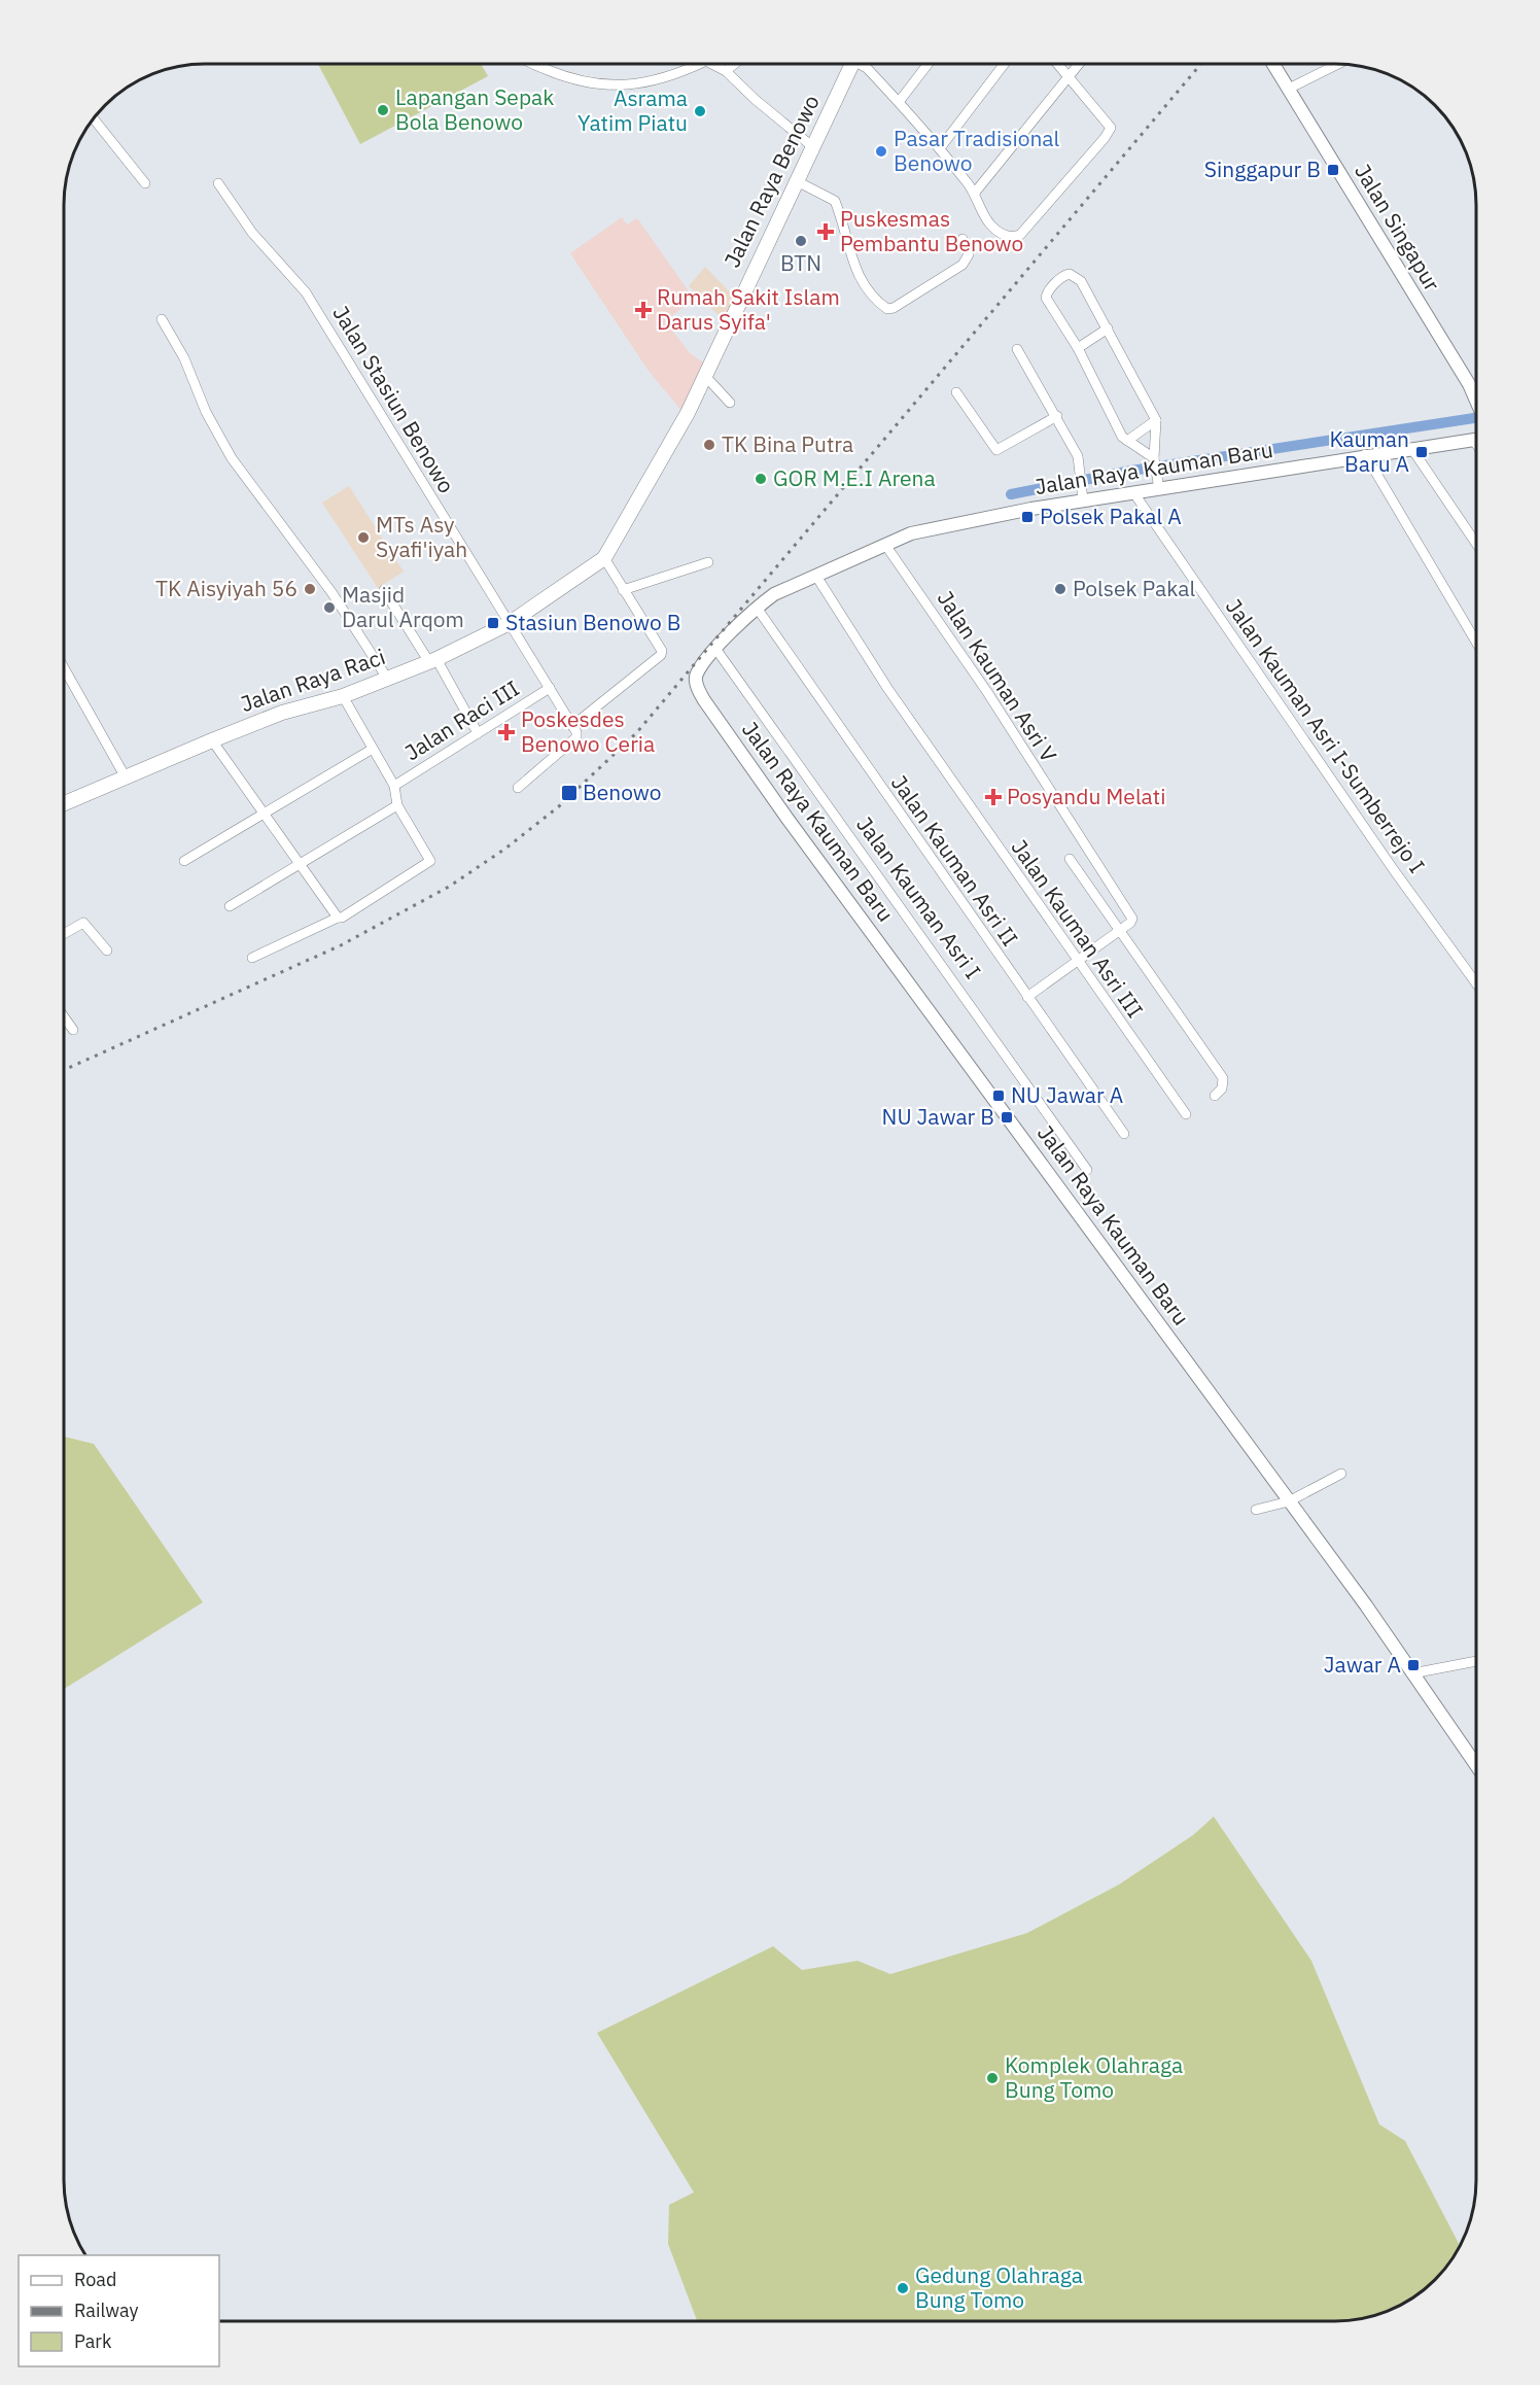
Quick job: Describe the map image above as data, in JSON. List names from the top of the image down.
{
  "streets": {
    "main road": ["Jalan Raya Benowo", "Jalan Raya Raci"],
    "street": [
      "Jalan Singapur",
      "Jalan Stasiun Benowo",
      "Jalan Raya Kauman Baru",
      "Jalan Kauman Asri V",
      "Jalan Raci III",
      "Jalan Kauman Asri I-Sumberrejo I",
      "Jalan Kauman Asri II",
      "Jalan Kauman Asri I",
      "Jalan Kauman Asri III"
    ]
  },
  "crossings": [
    ["Jalan Raya Benowo", "Jalan Raya Raci"],
    ["Jalan Stasiun Benowo", "Jalan Raya Raci"],
    ["Jalan Stasiun Benowo", "Jalan Raci III"],
    ["Jalan Raya Kauman Baru", "Jalan Kauman Asri V"],
    ["Jalan Raya Kauman Baru", "Jalan Kauman Asri I-Sumberrejo I"],
    ["Jalan Raya Kauman Baru", "Jalan Kauman Asri II"],
    ["Jalan Raya Kauman Baru", "Jalan Kauman Asri I"],
    ["Jalan Raya Kauman Baru", "Jalan Kauman Asri III"]
  ],
  "places": {
    "other": [
      "Lapangan Sepak Bola Benowo",
      "Asrama Yatim Piatu",
      "Pasar Tradisional Benowo",
      "BTN",
      "TK Bina Putra",
      "GOR M.E.I Arena",
      "MTs Asy Syafi'iyah",
      "TK Aisyiyah 56",
      "Polsek Pakal",
      "Masjid Darul Arqom",
      "Komplek Olahraga Bung Tomo",
      "Gedung Olahraga Bung Tomo"
    ],
    "transit": [
      "Singgapur B",
      "Kauman Baru A",
      "Polsek Pakal A",
      "Stasiun Benowo B",
      "Benowo",
      "NU Jawar A",
      "NU Jawar B",
      "Jawar A"
    ],
    "health": [
      "Puskesmas Pembantu Benowo",
      "Rumah Sakit Islam Darus Syifa'",
      "Poskesdes Benowo Ceria",
      "Posyandu Melati"
    ]
  },
  "legend": ["Road", "Railway", "Park"]
}
